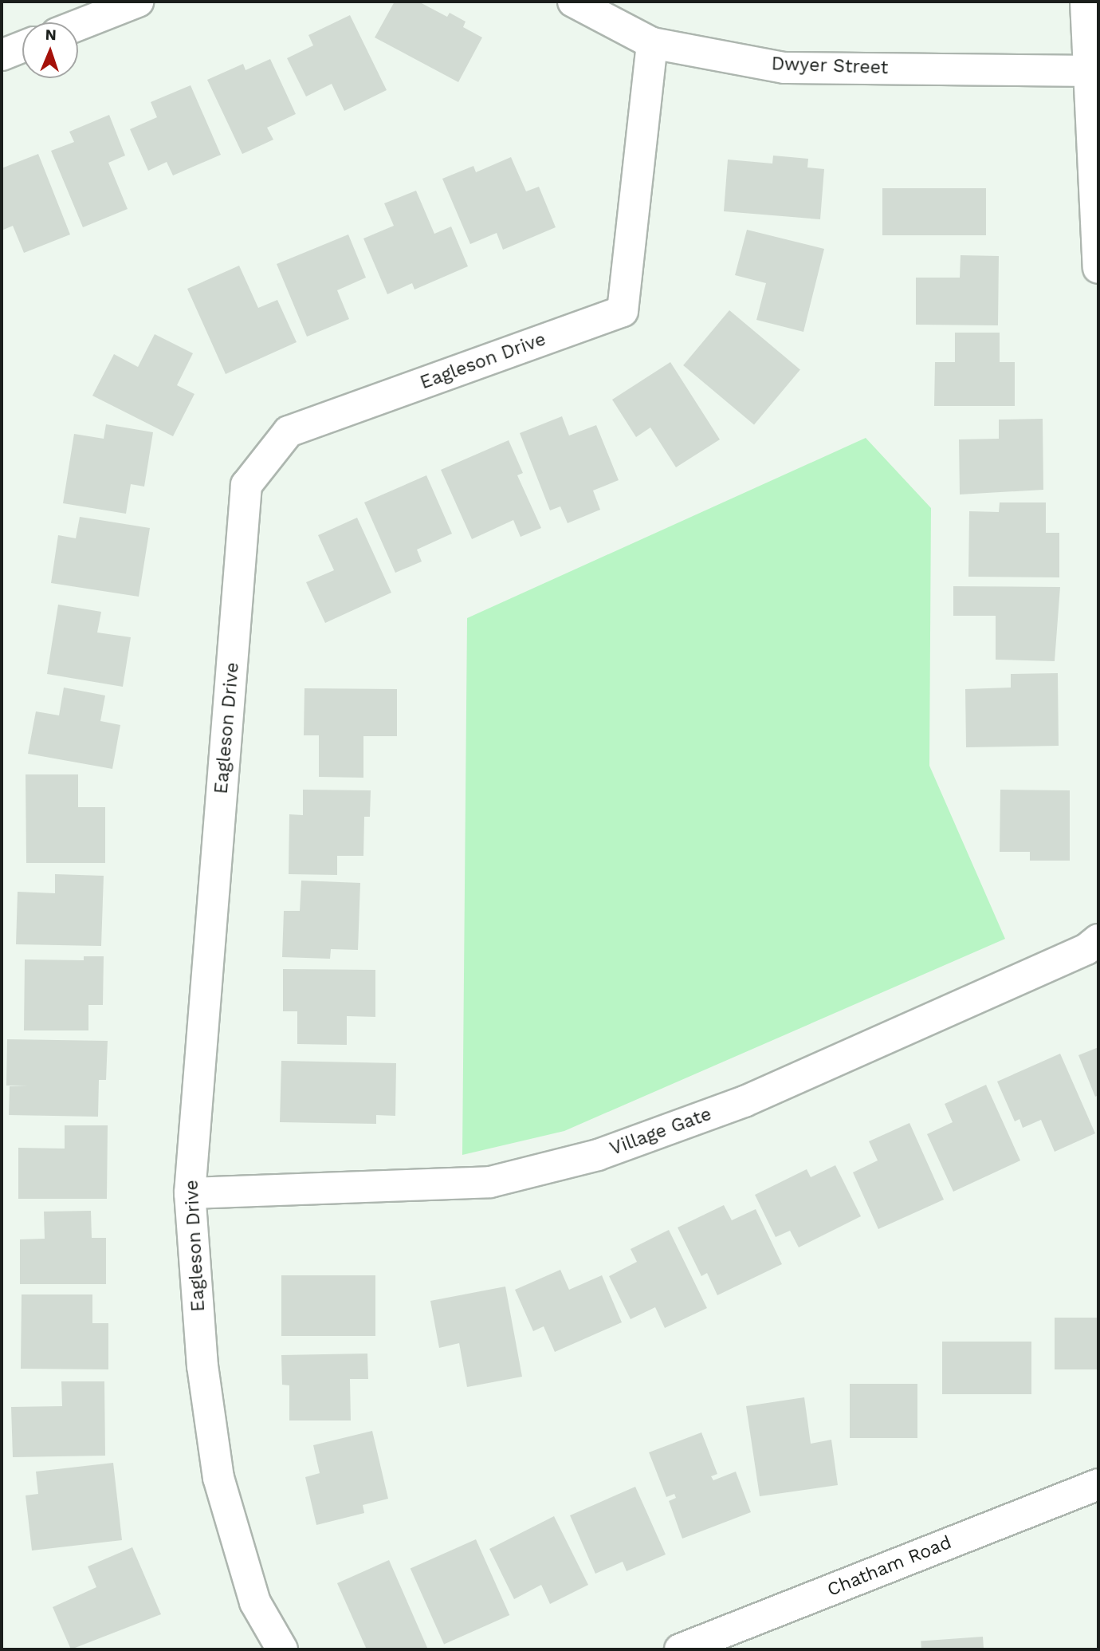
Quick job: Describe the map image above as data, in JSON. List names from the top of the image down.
{
  "streets": {
    "street": [
      "Dwyer Street",
      "Eagleson Drive",
      "Village Gate",
      "Chatham Road"
    ]
  },
  "crossings": [
    ["Dwyer Street", "Eagleson Drive"],
    ["Eagleson Drive", "Village Gate"]
  ],
  "north": "top"
}
